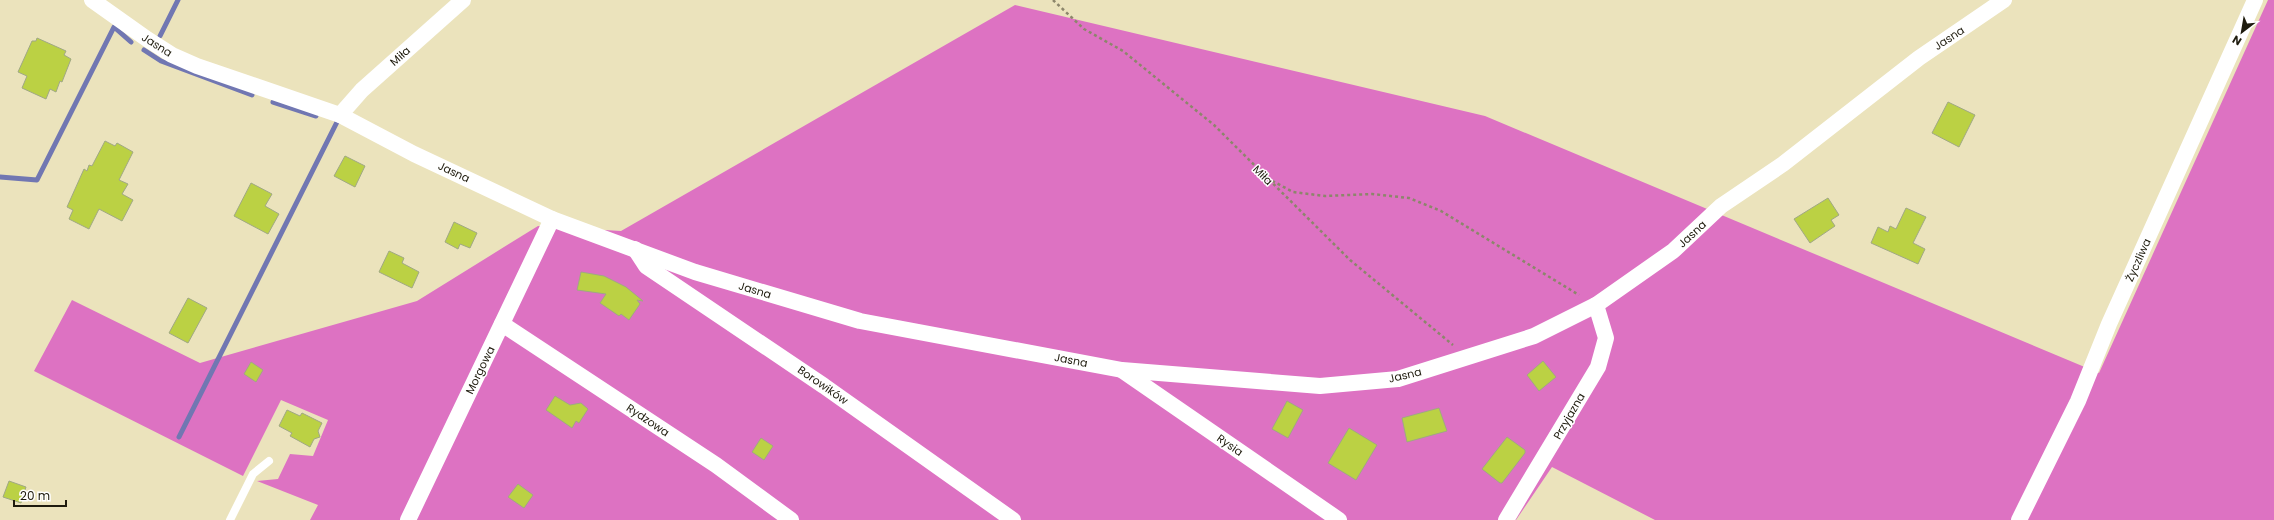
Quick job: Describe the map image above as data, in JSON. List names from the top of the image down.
{
  "streets": {
    "street": [
      "Jasna",
      "Miła",
      "Życzliwa",
      "Morgowa",
      "Borowików",
      "Przyjazna",
      "Rydzowa",
      "Rysia"
    ]
  },
  "crossings": [
    ["Jasna", "Miła"],
    ["Jasna", "Morgowa"],
    ["Jasna", "Borowików"],
    ["Jasna", "Przyjazna"],
    ["Jasna", "Rysia"],
    ["Morgowa", "Rydzowa"]
  ],
  "scale_bar": "20 m",
  "north": "bottom left"
}
